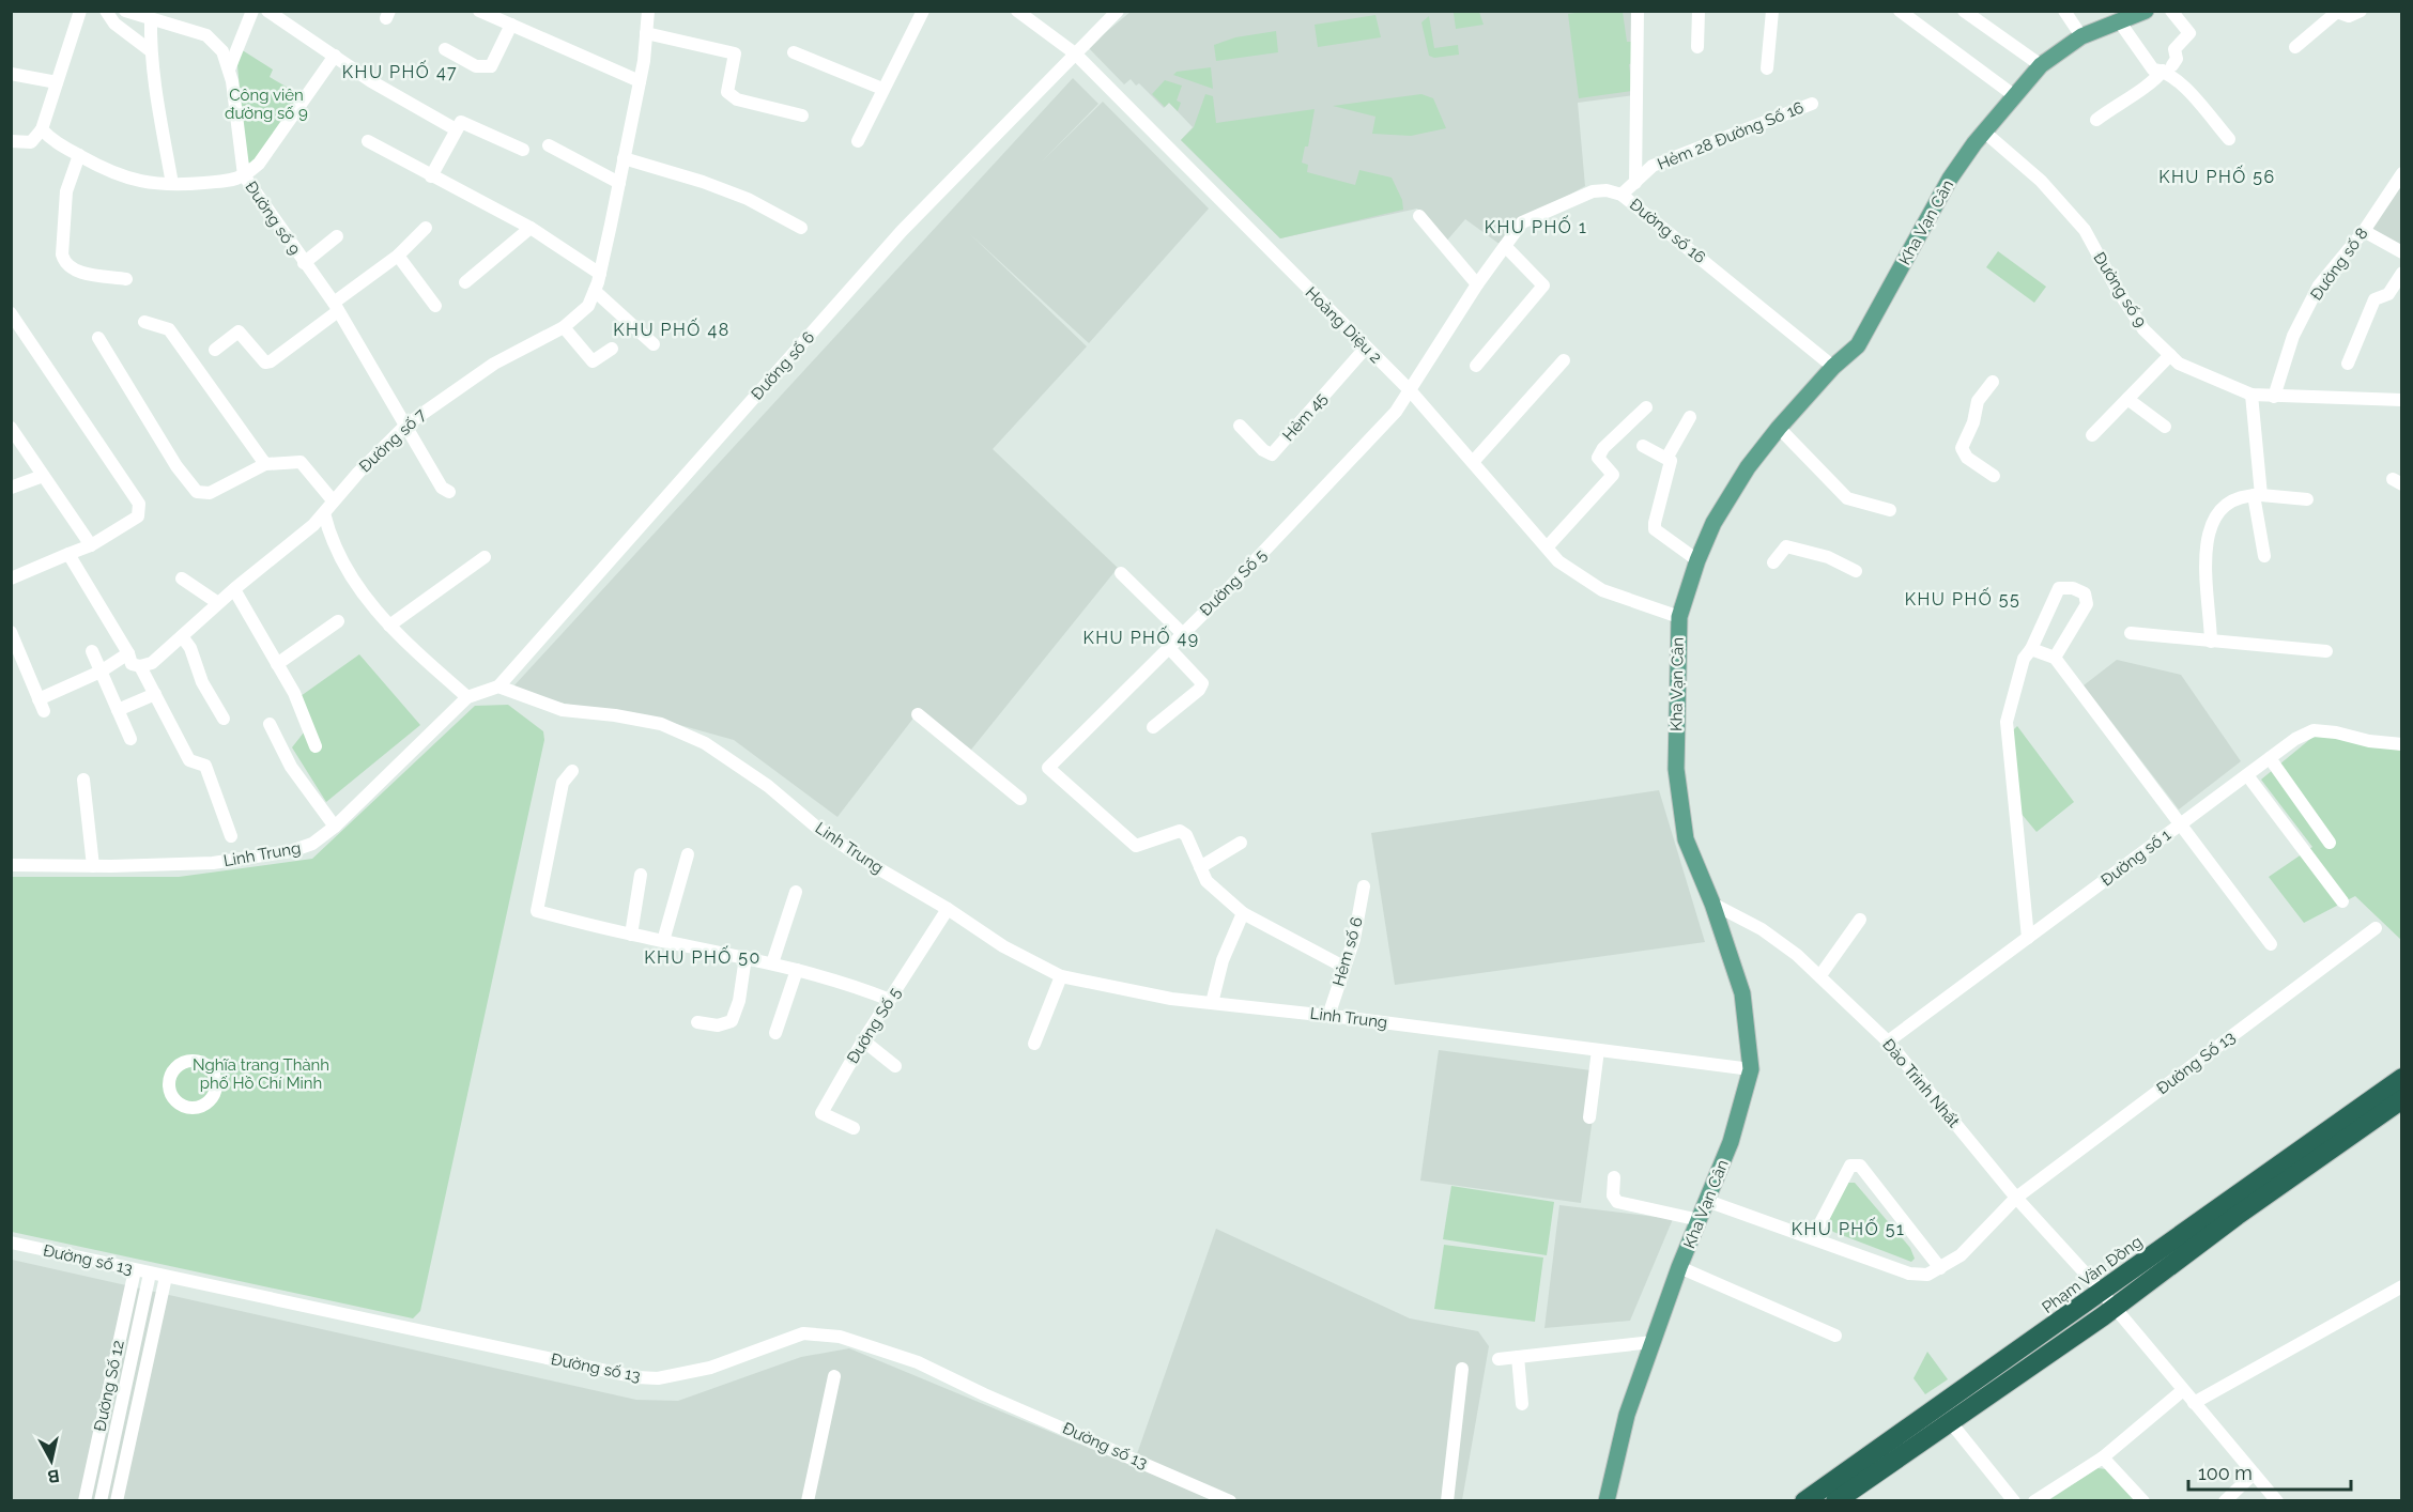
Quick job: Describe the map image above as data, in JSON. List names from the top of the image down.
{
  "streets": {
    "highway": ["Phạm Văn Đồng"],
    "main road": ["Kha Vạn Cân"],
    "street": [
      "Hẻm 28 Đường Số 16",
      "Đường số 9",
      "Đường số 16",
      "Đường số 8",
      "Hoàng Diệu 2",
      "Đường số 6",
      "Hẻm 45",
      "Đường số 7",
      "Đường Số 5",
      "Linh Trung",
      "Đường số 1",
      "Hẻm số 6",
      "Đường Số 13",
      "Đào Trinh Nhất",
      "Đường số 13",
      "Đường Số 12"
    ]
  },
  "crossings": [
    ["Hẻm 28 Đường Số 16", "Đường số 16"],
    ["Đường số 9", "Kha Vạn Cân"],
    ["Đường số 9", "Đường số 8"],
    ["Đường số 9", "Đường số 7"],
    ["Kha Vạn Cân", "Đường số 16"],
    ["Kha Vạn Cân", "Hoàng Diệu 2"],
    ["Kha Vạn Cân", "Linh Trung"],
    ["Kha Vạn Cân", "Đào Trinh Nhất"],
    ["Đường số 16", "Hoàng Diệu 2"],
    ["Đường số 16", "Đường Số 5"],
    ["Hoàng Diệu 2", "Đường số 6"],
    ["Hoàng Diệu 2", "Hẻm 45"],
    ["Hoàng Diệu 2", "Đường Số 5"],
    ["Đường số 6", "Linh Trung"],
    ["Đường Số 5", "Linh Trung"],
    ["Linh Trung", "Hẻm số 6"],
    ["Đường số 1", "Đào Trinh Nhất"],
    ["Đường Số 13", "Đào Trinh Nhất"],
    ["Đào Trinh Nhất", "Phạm Văn Đồng"],
    ["Đường số 13", "Đường Số 12"]
  ],
  "districts": [
    "KHU PHỐ 47",
    "KHU PHỐ 56",
    "KHU PHỐ 1",
    "KHU PHỐ 48",
    "KHU PHỐ 55",
    "KHU PHỐ 49",
    "KHU PHỐ 50",
    "KHU PHỐ 51"
  ],
  "parks": ["Công viên đường số 9", "Nghĩa trang Thành phố Hồ Chí Minh"],
  "scale_bar": "100 m",
  "north": "bottom"
}
